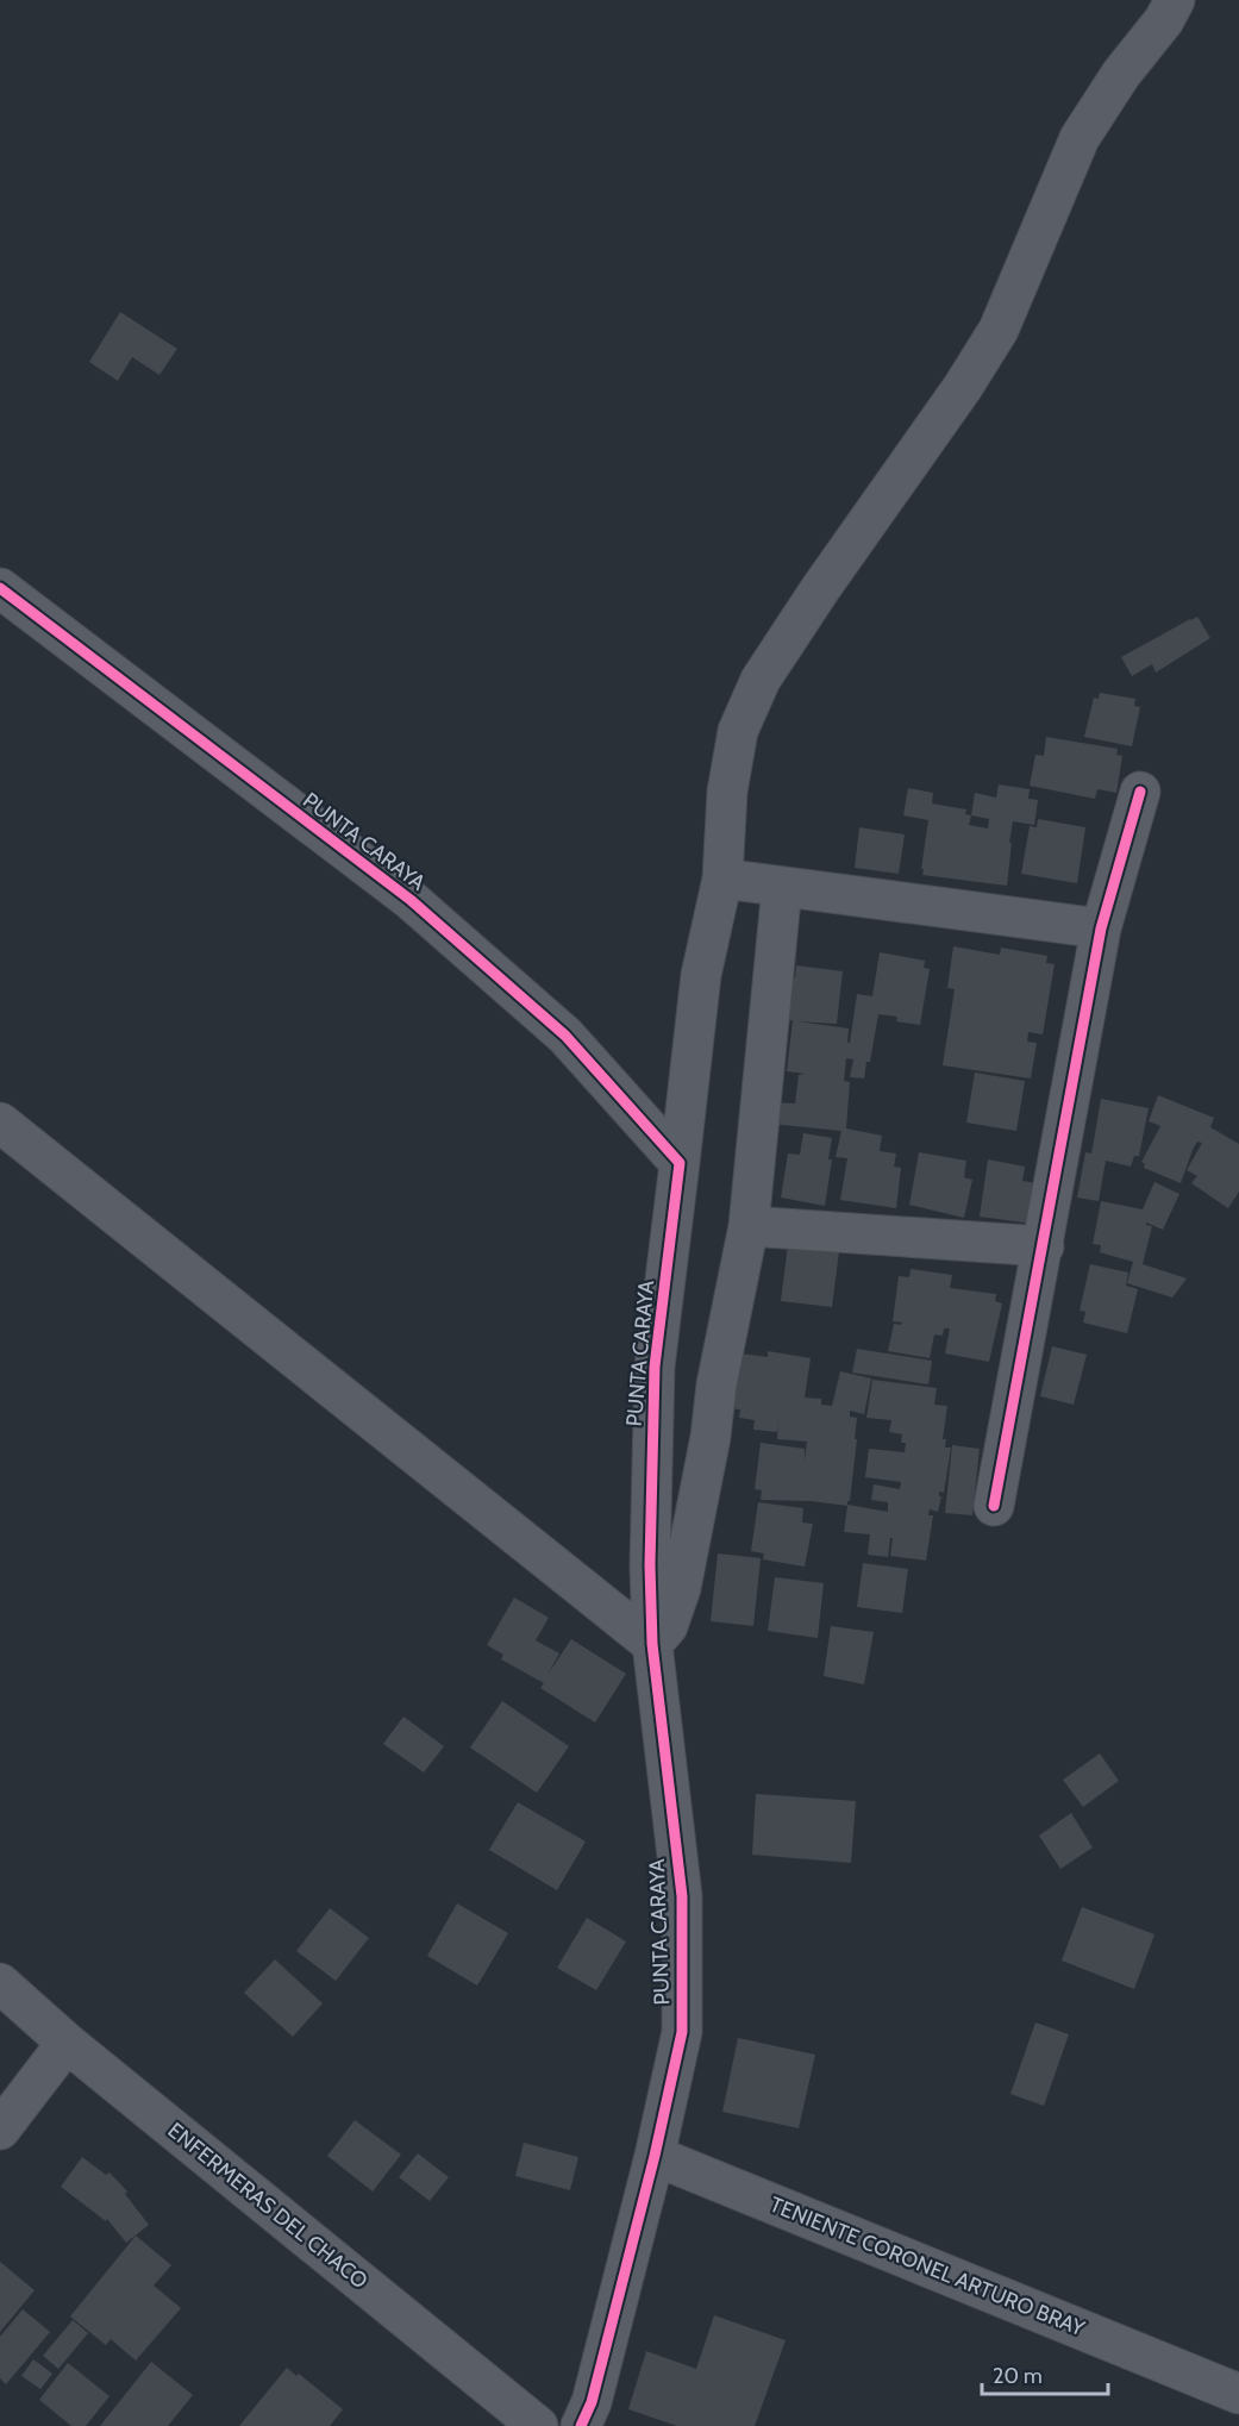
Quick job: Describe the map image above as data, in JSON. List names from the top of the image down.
{
  "streets": {
    "street": ["PUNTA CARAYA", "ENFERMERAS DEL CHACO", "TENIENTE CORONEL ARTURO BRAY"]
  },
  "crossings": [
    ["PUNTA CARAYA", "TENIENTE CORONEL ARTURO BRAY"]
  ],
  "scale_bar": "20 m"
}
